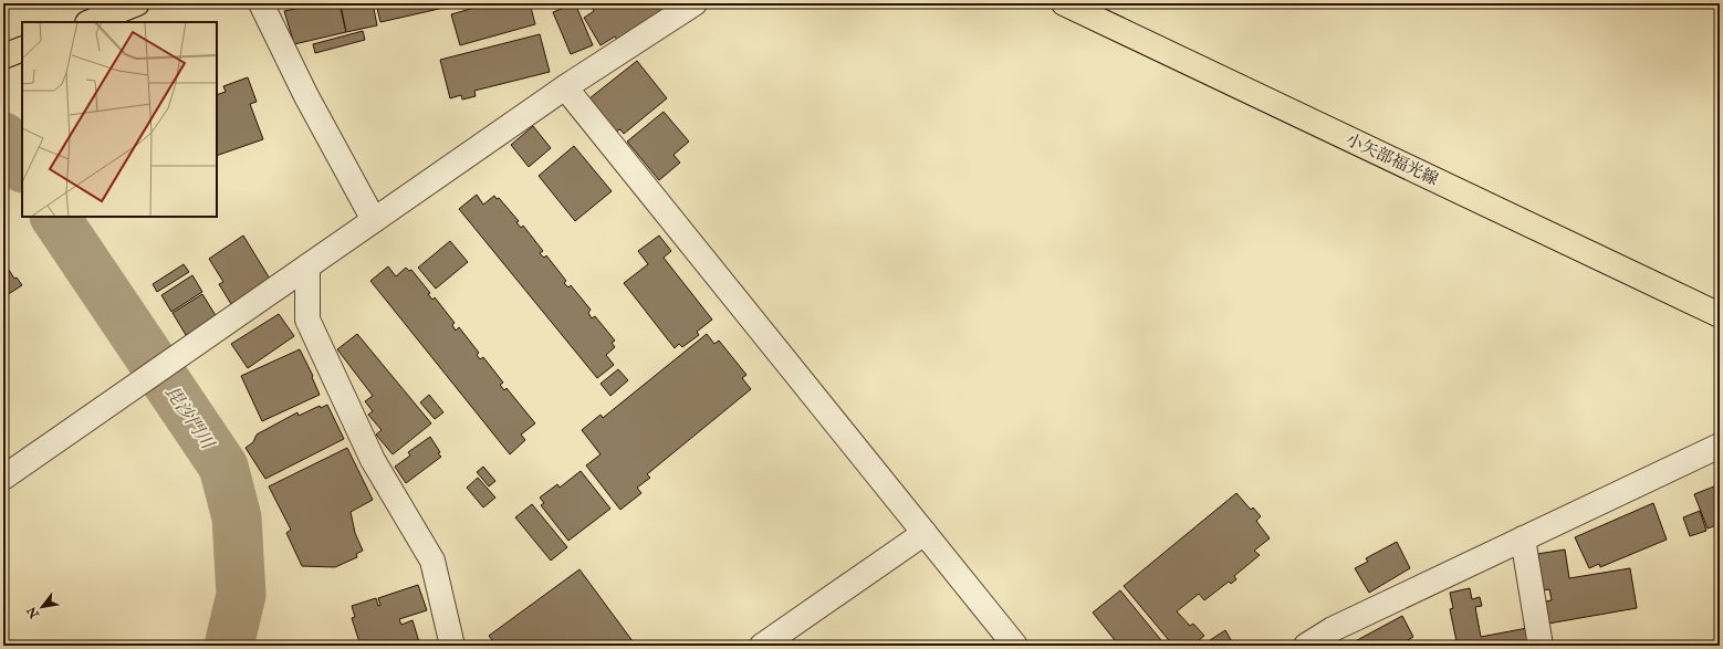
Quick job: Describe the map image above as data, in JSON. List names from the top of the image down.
{
  "streets": {
    "main road": ["小矢部福光線"]
  },
  "water": ["毘沙門川"],
  "north": "bottom left"
}
